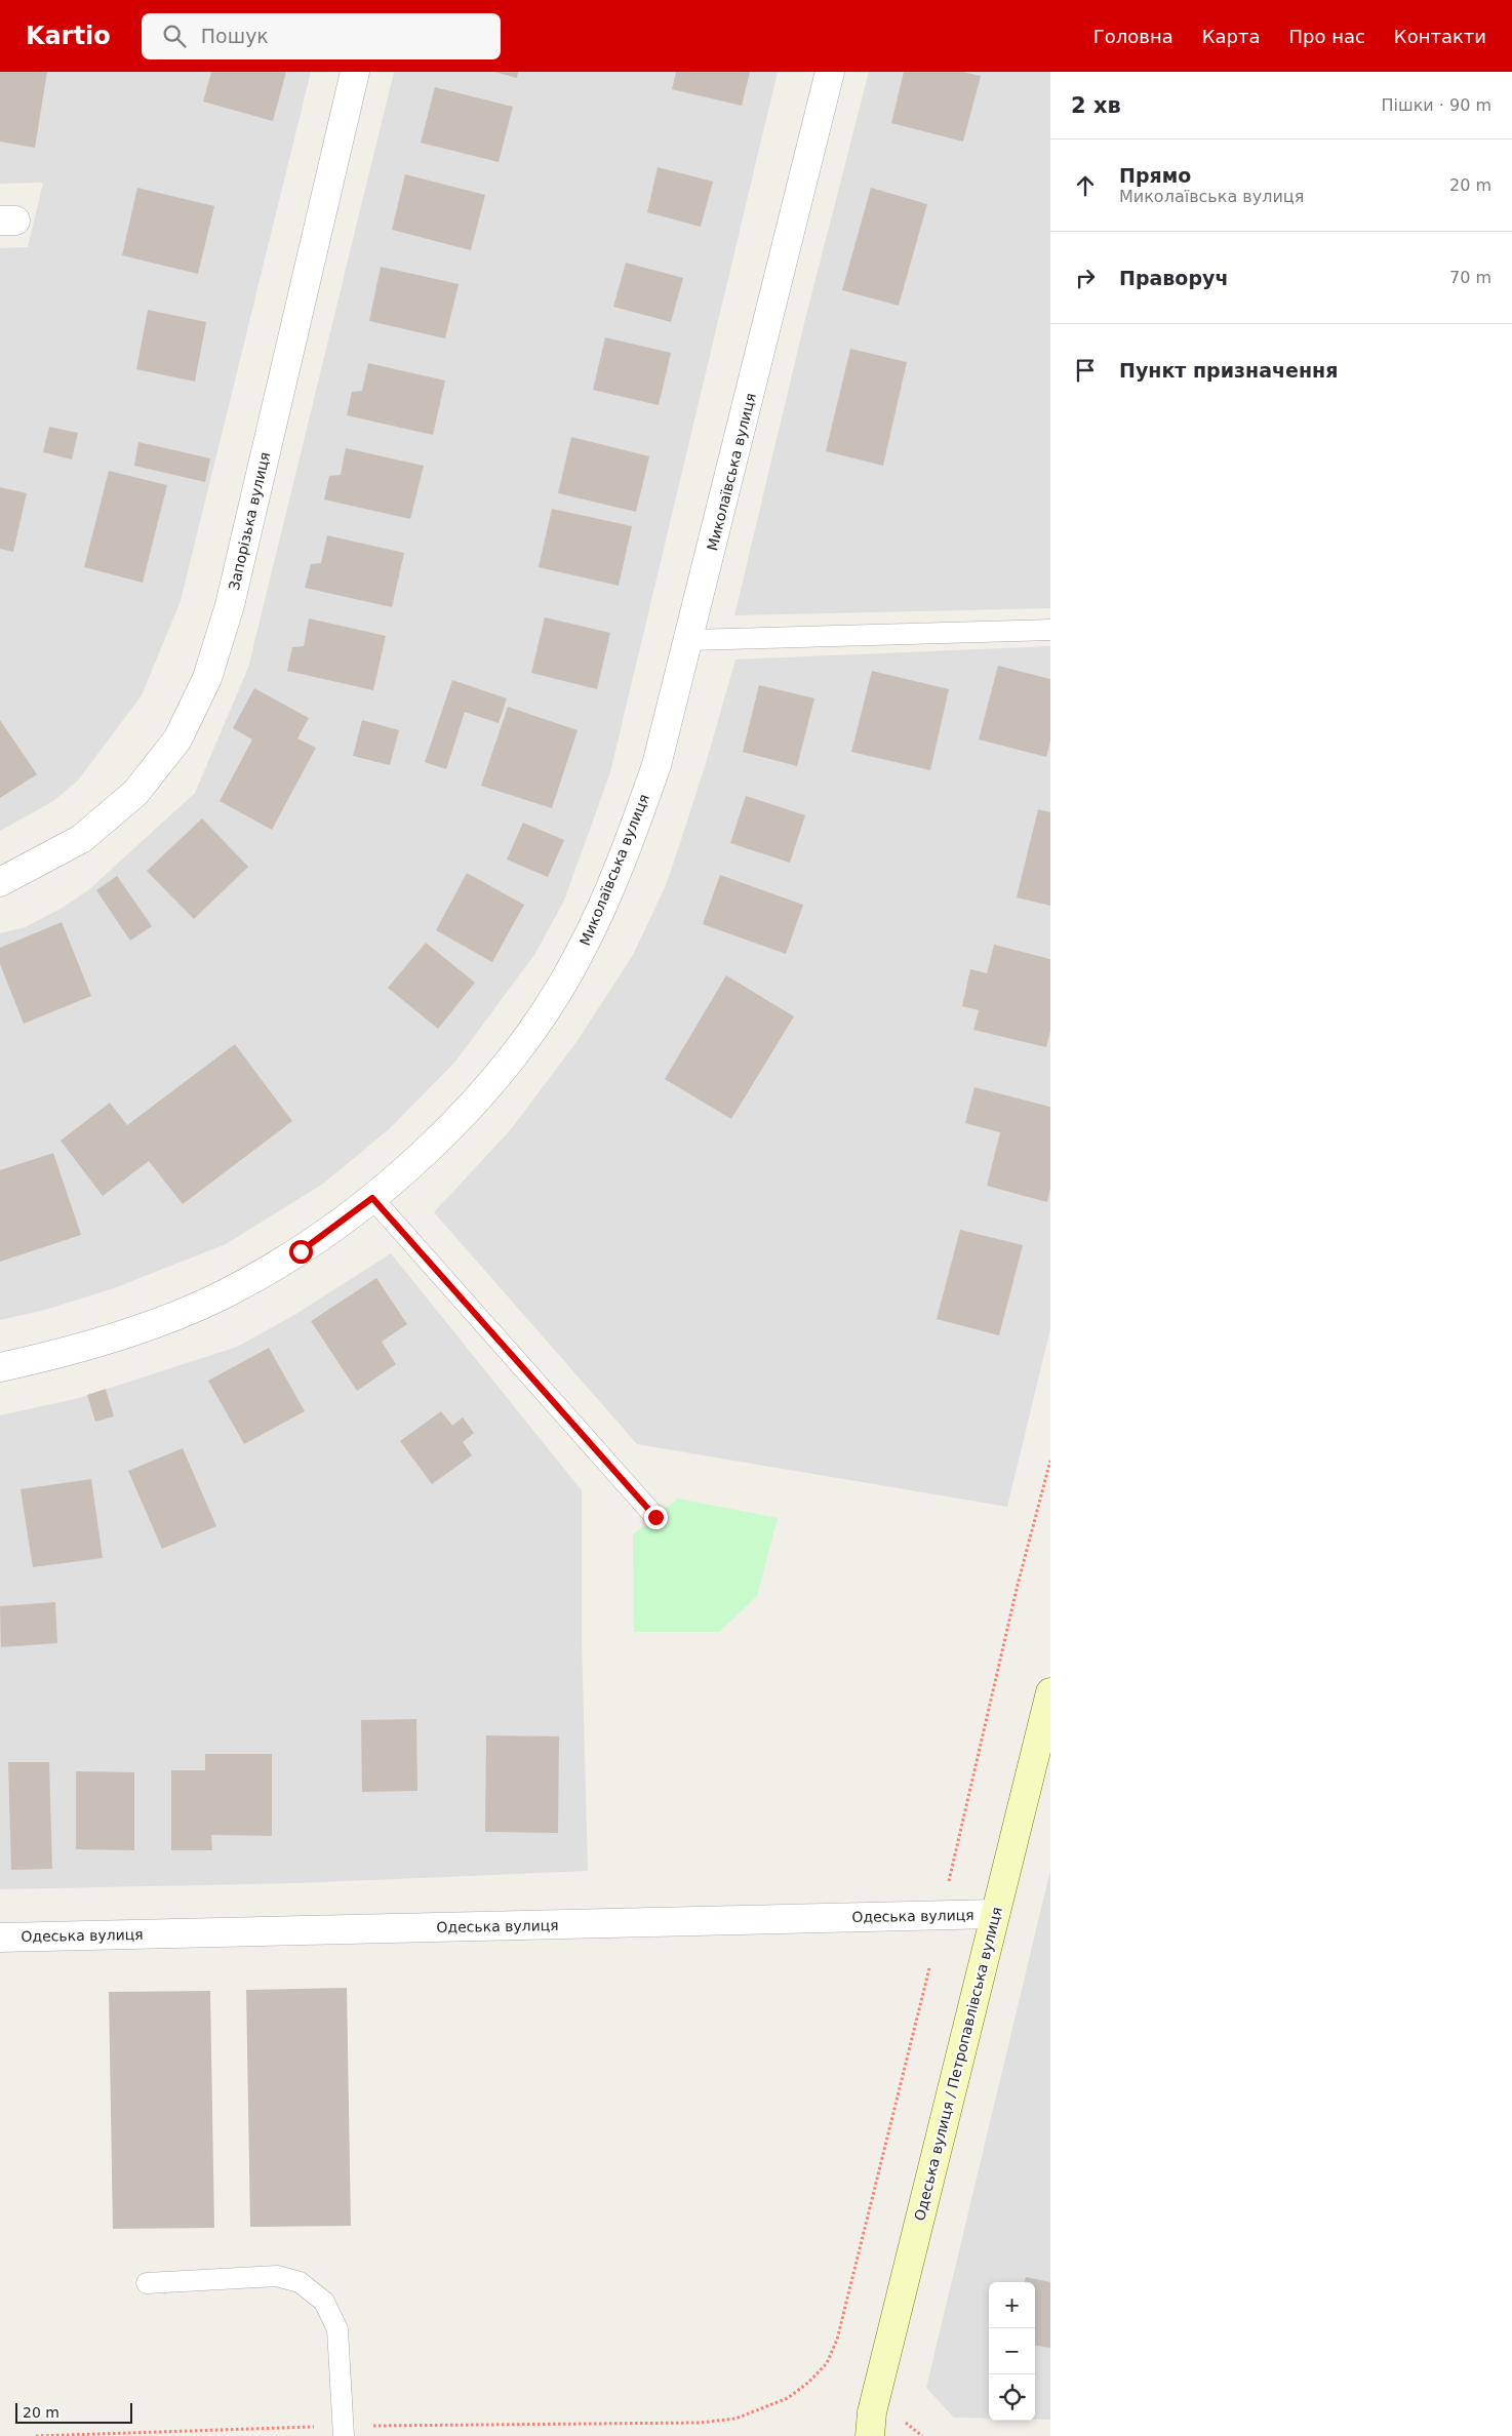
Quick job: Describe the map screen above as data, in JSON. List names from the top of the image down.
{
  "streets": {
    "main road": ["Одеська вулиця / Петропавлівська вулиця"],
    "street": ["Миколаївська вулиця", "Запорізька вулиця", "Одеська вулиця"]
  },
  "crossings": [
    ["Одеська вулиця", "Одеська вулиця / Петропавлівська вулиця"]
  ],
  "scale_bar": "20 m",
  "page": {
    "header": "Kartio",
    "search": "Пошук",
    "nav": [
      "Головна",
      "Карта",
      "Про нас",
      "Контакти"
    ],
    "heading": ["2 хв", "Пішки · 90 m"],
    "list": [
      ["Прямо", "Миколаївська вулиця", "20 m"],
      ["Праворуч", "70 m"],
      "Пункт призначення"
    ],
    "map_buttons": ["+", "−"],
    "scale": "20 m"
  }
}
